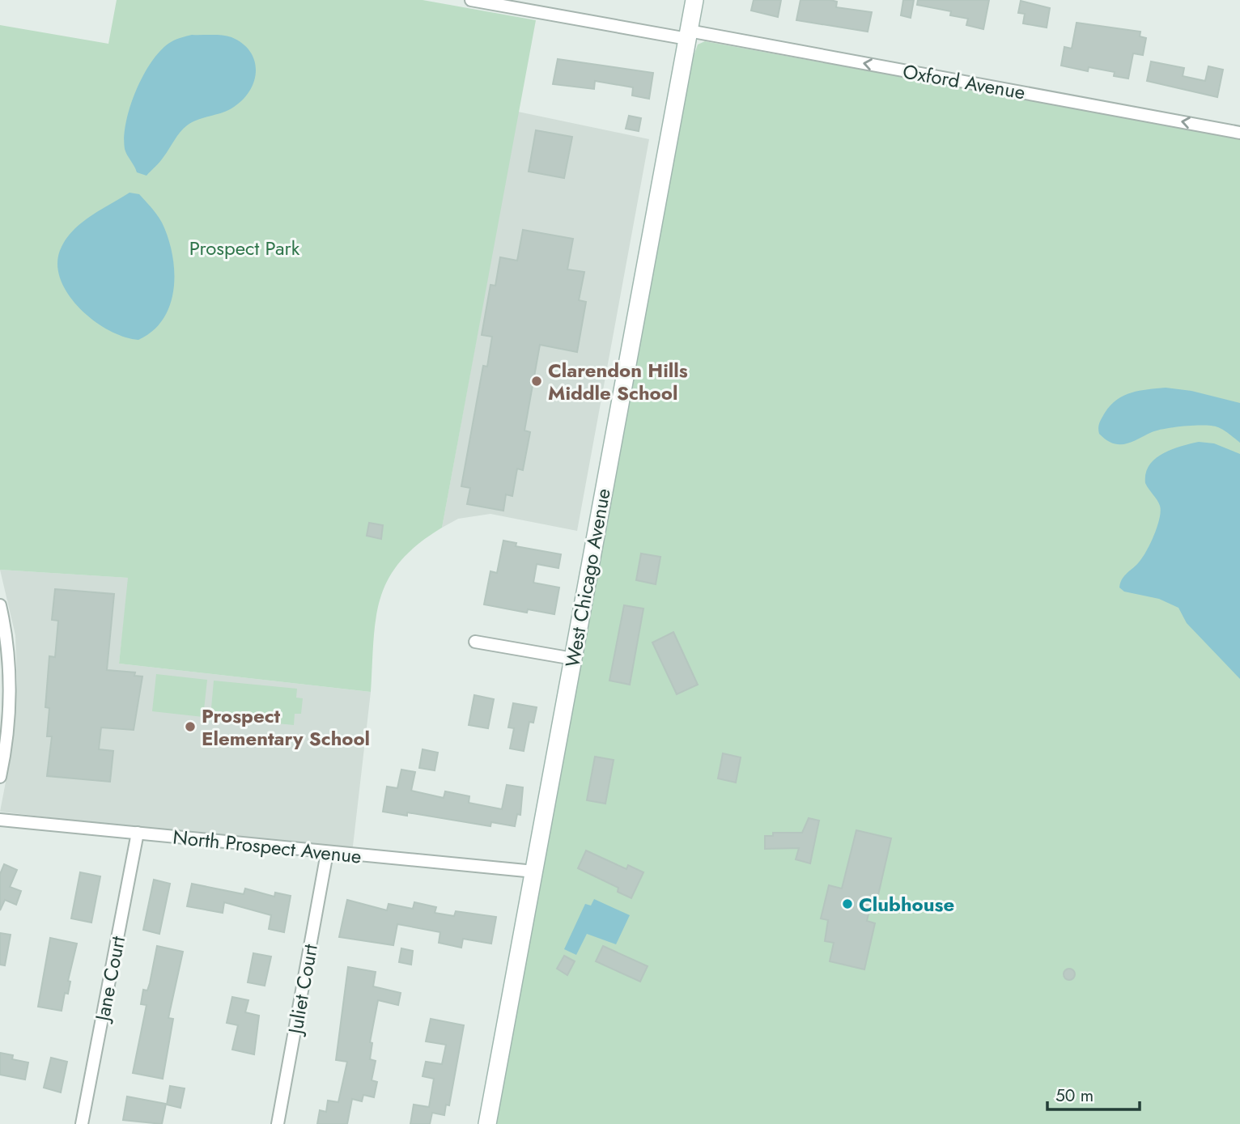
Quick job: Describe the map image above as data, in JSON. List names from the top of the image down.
{
  "streets": {
    "main road": ["West Chicago Avenue"],
    "street": [
      "Oxford Avenue",
      "North Prospect Avenue",
      "Jane Court",
      "Juliet Court"
    ]
  },
  "crossings": [
    ["Oxford Avenue", "West Chicago Avenue"],
    ["West Chicago Avenue", "North Prospect Avenue"],
    ["North Prospect Avenue", "Jane Court"],
    ["North Prospect Avenue", "Juliet Court"]
  ],
  "one_way": ["Oxford Avenue"],
  "parks": ["Prospect Park"],
  "places": ["Clarendon Hills Middle School", "Prospect Elementary School", "Clubhouse"],
  "scale_bar": "50 m"
}
